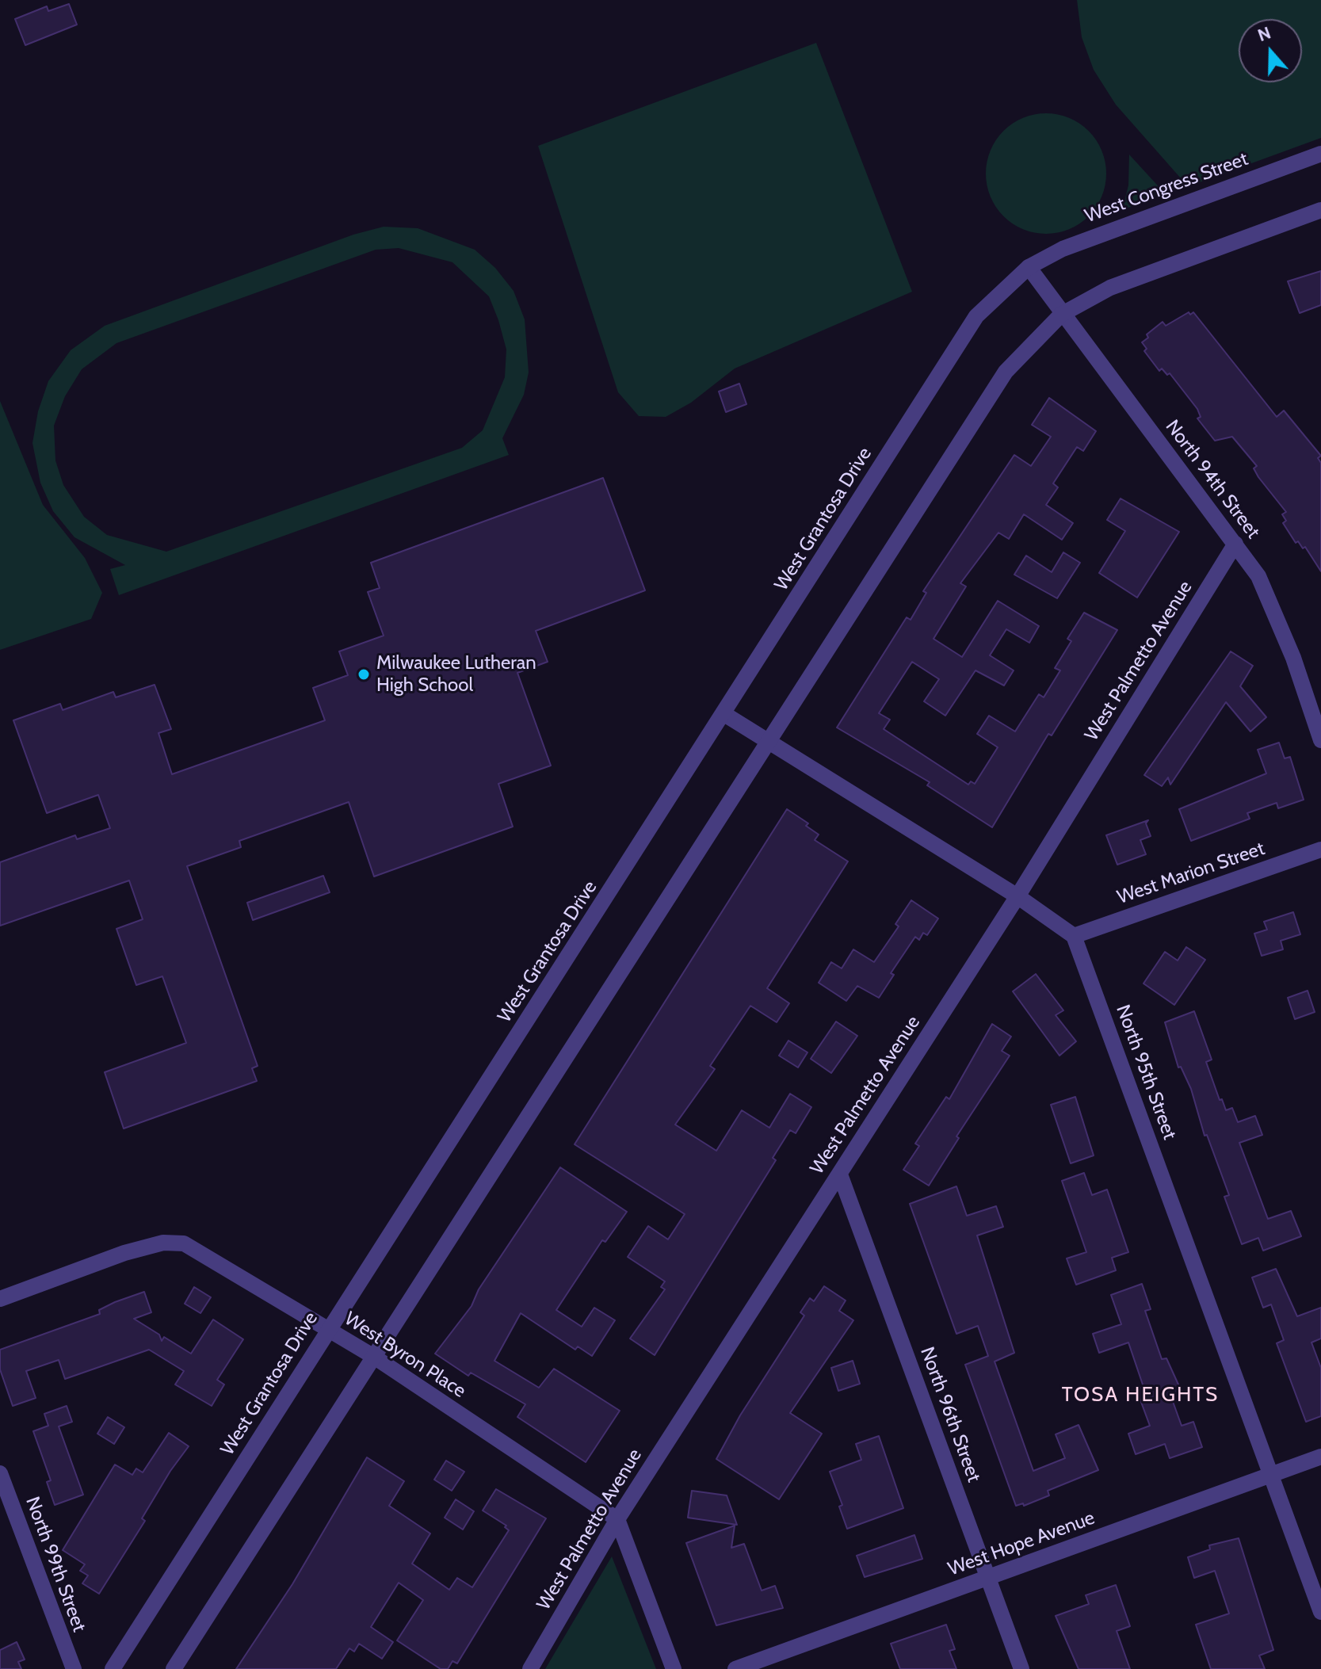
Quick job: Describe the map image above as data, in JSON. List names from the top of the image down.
{
  "streets": {
    "street": [
      "West Congress Street",
      "North 94th Street",
      "West Grantosa Drive",
      "West Palmetto Avenue",
      "West Marion Street",
      "North 95th Street",
      "West Byron Place",
      "North 96th Street",
      "West Hope Avenue",
      "North 99th Street"
    ]
  },
  "crossings": [
    ["West Congress Street", "North 94th Street"],
    ["West Congress Street", "West Grantosa Drive"],
    ["North 94th Street", "West Grantosa Drive"],
    ["North 94th Street", "West Palmetto Avenue"],
    ["West Grantosa Drive", "West Byron Place"],
    ["West Palmetto Avenue", "West Byron Place"],
    ["West Palmetto Avenue", "North 96th Street"],
    ["West Marion Street", "North 95th Street"],
    ["North 95th Street", "West Hope Avenue"],
    ["North 96th Street", "West Hope Avenue"]
  ],
  "districts": ["TOSA HEIGHTS"],
  "places": ["Milwaukee Lutheran High School"],
  "north": "top"
}
